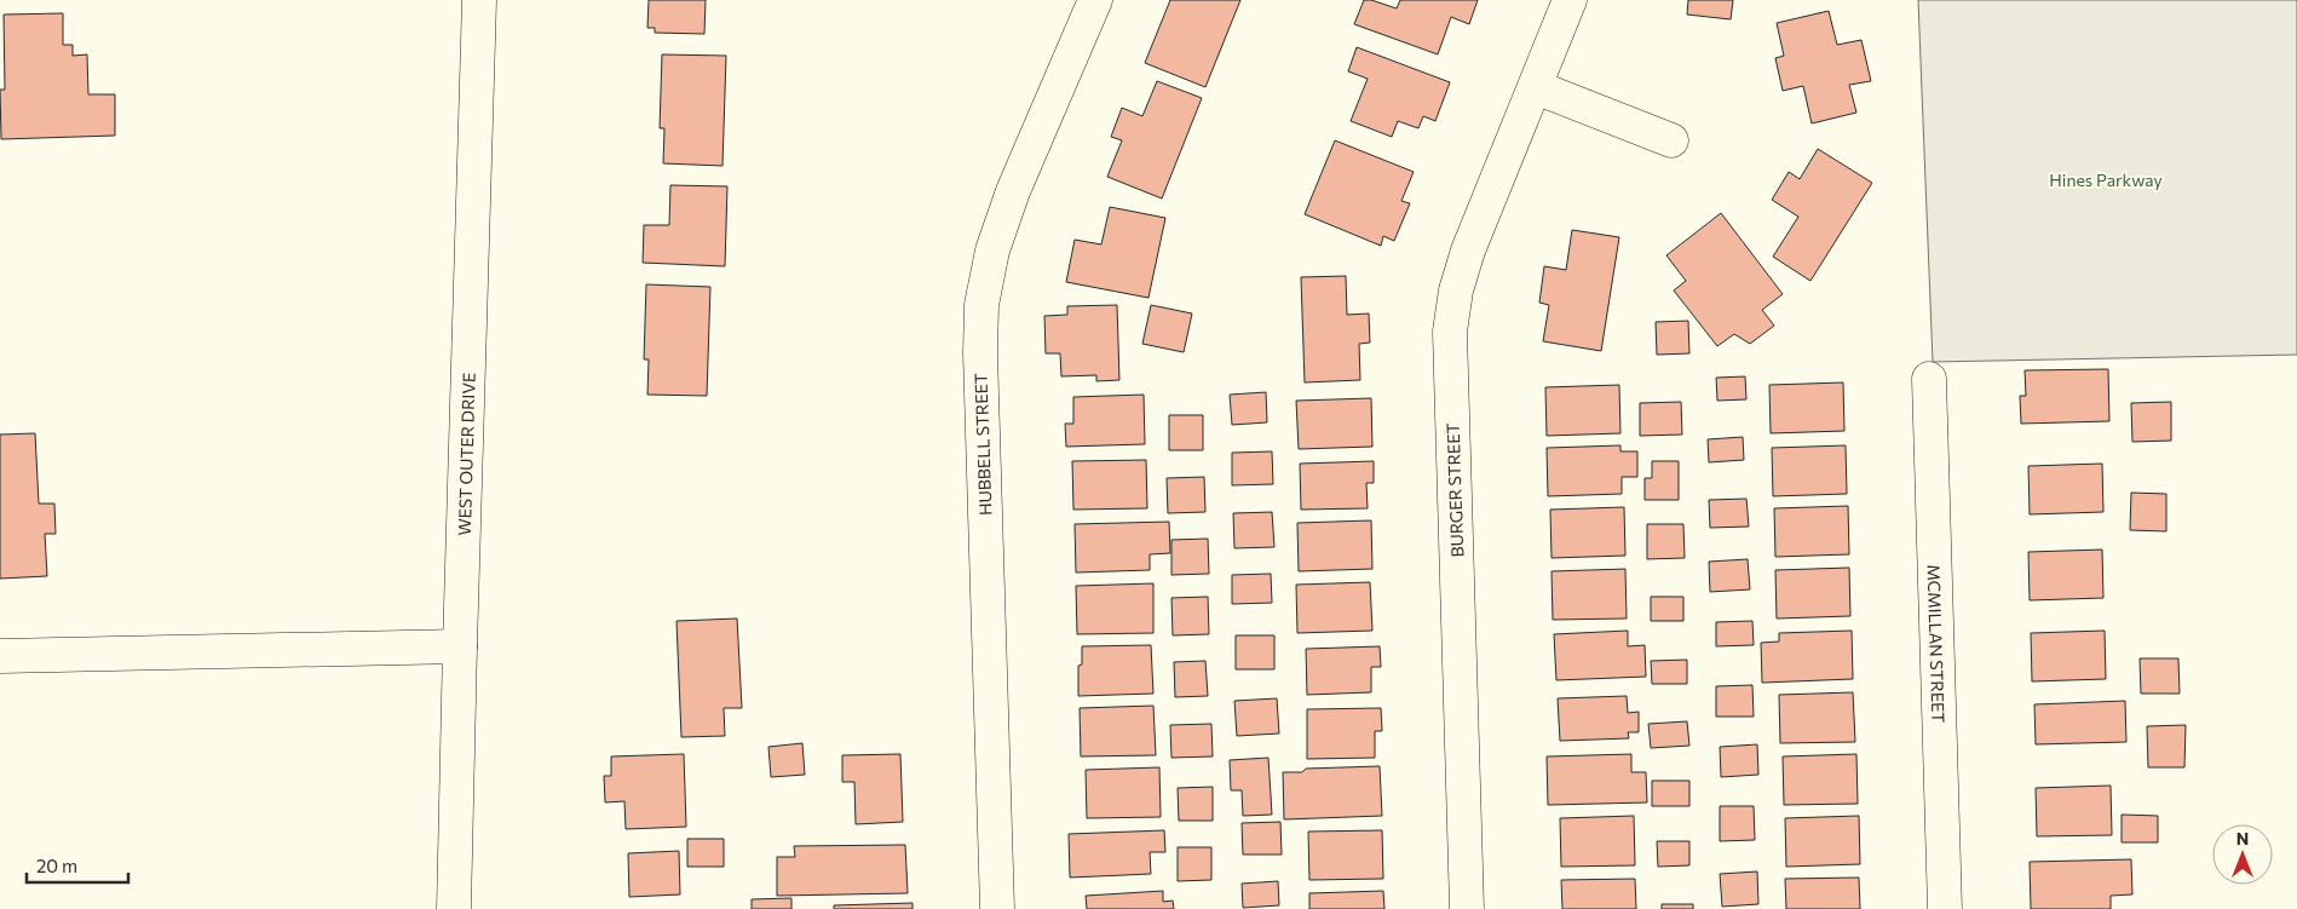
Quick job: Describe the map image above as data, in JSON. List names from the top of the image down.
{
  "streets": {
    "street": [
      "HUBBELL STREET",
      "WEST OUTER DRIVE",
      "BURGER STREET",
      "MCMILLAN STREET"
    ]
  },
  "parks": ["Hines Parkway"],
  "scale_bar": "20 m",
  "north": "top"
}
